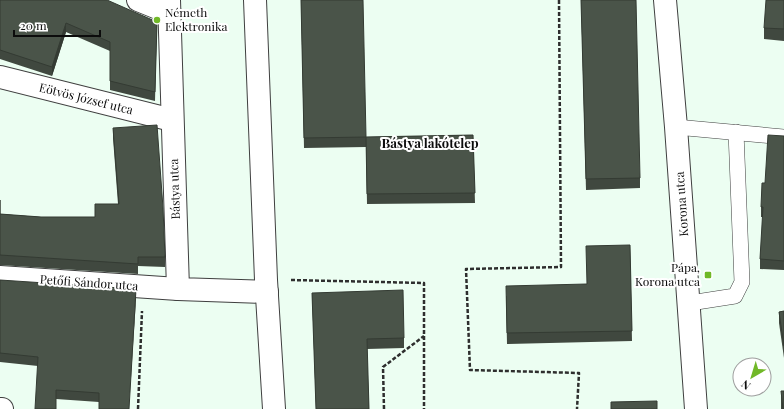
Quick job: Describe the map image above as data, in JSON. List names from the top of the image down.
{
  "streets": {
    "street": [
      "Eötvös József utca",
      "Bástya utca",
      "Korona utca",
      "Petőfi Sándor utca"
    ]
  },
  "crossings": [
    ["Eötvös József utca", "Bástya utca"],
    ["Bástya utca", "Petőfi Sándor utca"]
  ],
  "districts": ["Bástya lakótelep"],
  "places": {
    "other": ["Németh Elektronika"],
    "transit": ["Pápa, Korona utca"]
  },
  "scale_bar": "20 m",
  "north": "bottom left"
}
